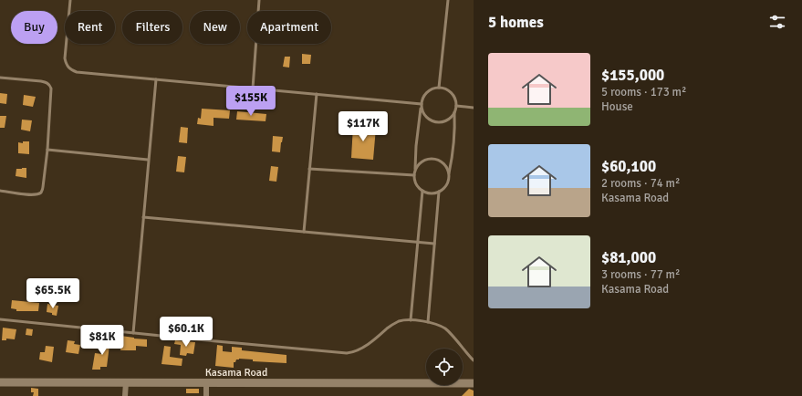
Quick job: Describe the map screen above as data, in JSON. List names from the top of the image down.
{
  "streets": {
    "street": ["Kasama Road"]
  },
  "page": {
    "heading": "5 homes",
    "chip": [
      "Buy",
      "Rent",
      "Filters",
      "New",
      "Apartment"
    ],
    "list": [
      {
        "name": "$155,000",
        "note": "5 rooms · 173 m² · House"
      },
      {
        "name": "$60,100",
        "note": "2 rooms · 74 m² · Kasama Road"
      },
      {
        "name": "$81,000",
        "note": "3 rooms · 77 m² · Kasama Road"
      }
    ],
    "price": [
      "$155K",
      "$117K",
      "$65.5K",
      "$60.1K",
      "$81K"
    ]
  }
}
